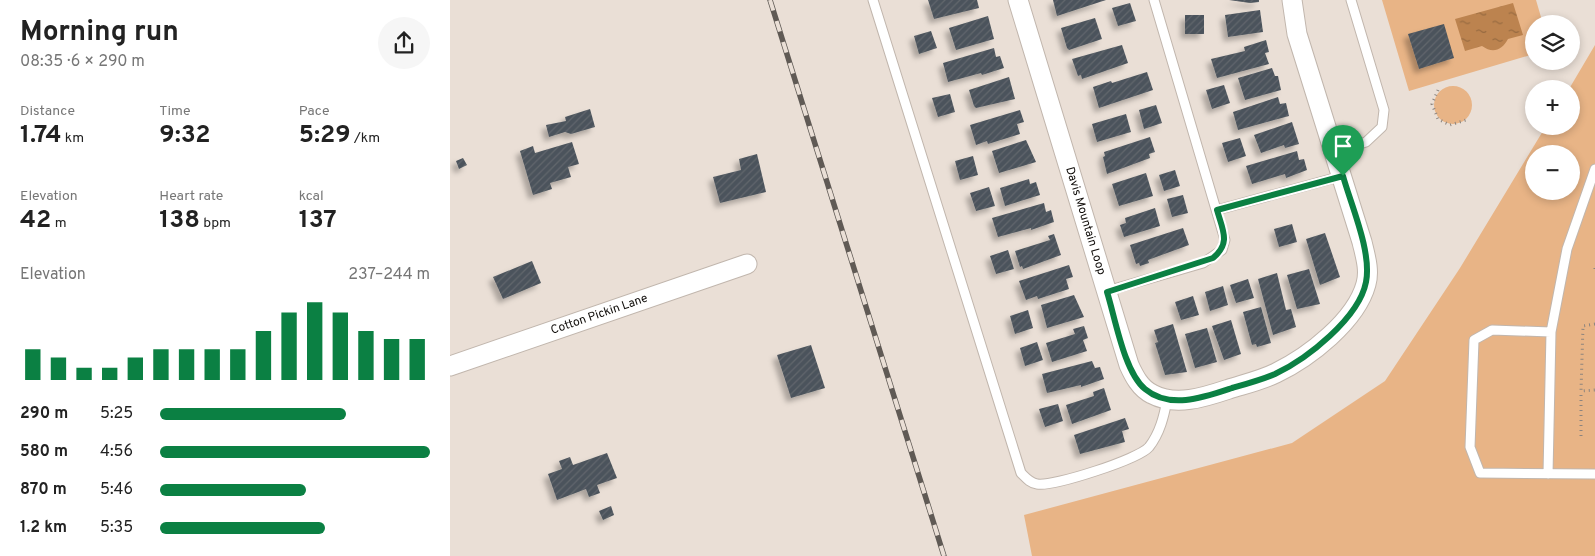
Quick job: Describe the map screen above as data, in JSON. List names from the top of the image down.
{
  "streets": {
    "street": ["Davis Mountain Loop", "Cotton Pickin Lane"]
  },
  "page": {
    "heading": ["Morning run", "08:35 · 6 × 290 m"],
    "map_buttons": ["+", "−"],
    "stats": [
      ["Distance", "1.74 km"],
      ["Time", "9:32"],
      ["Pace", "5:29 /km"],
      ["Elevation", "42 m"],
      ["Heart rate", "138 bpm"],
      ["kcal", "137"]
    ],
    "chart": ["Elevation", "237–244 m"],
    "list": [
      {
        "name": "290 m",
        "note": "5:25"
      },
      {
        "name": "580 m",
        "note": "4:56"
      },
      {
        "name": "870 m",
        "note": "5:46"
      },
      {
        "name": "1.2 km",
        "note": "5:35"
      }
    ]
  }
}
